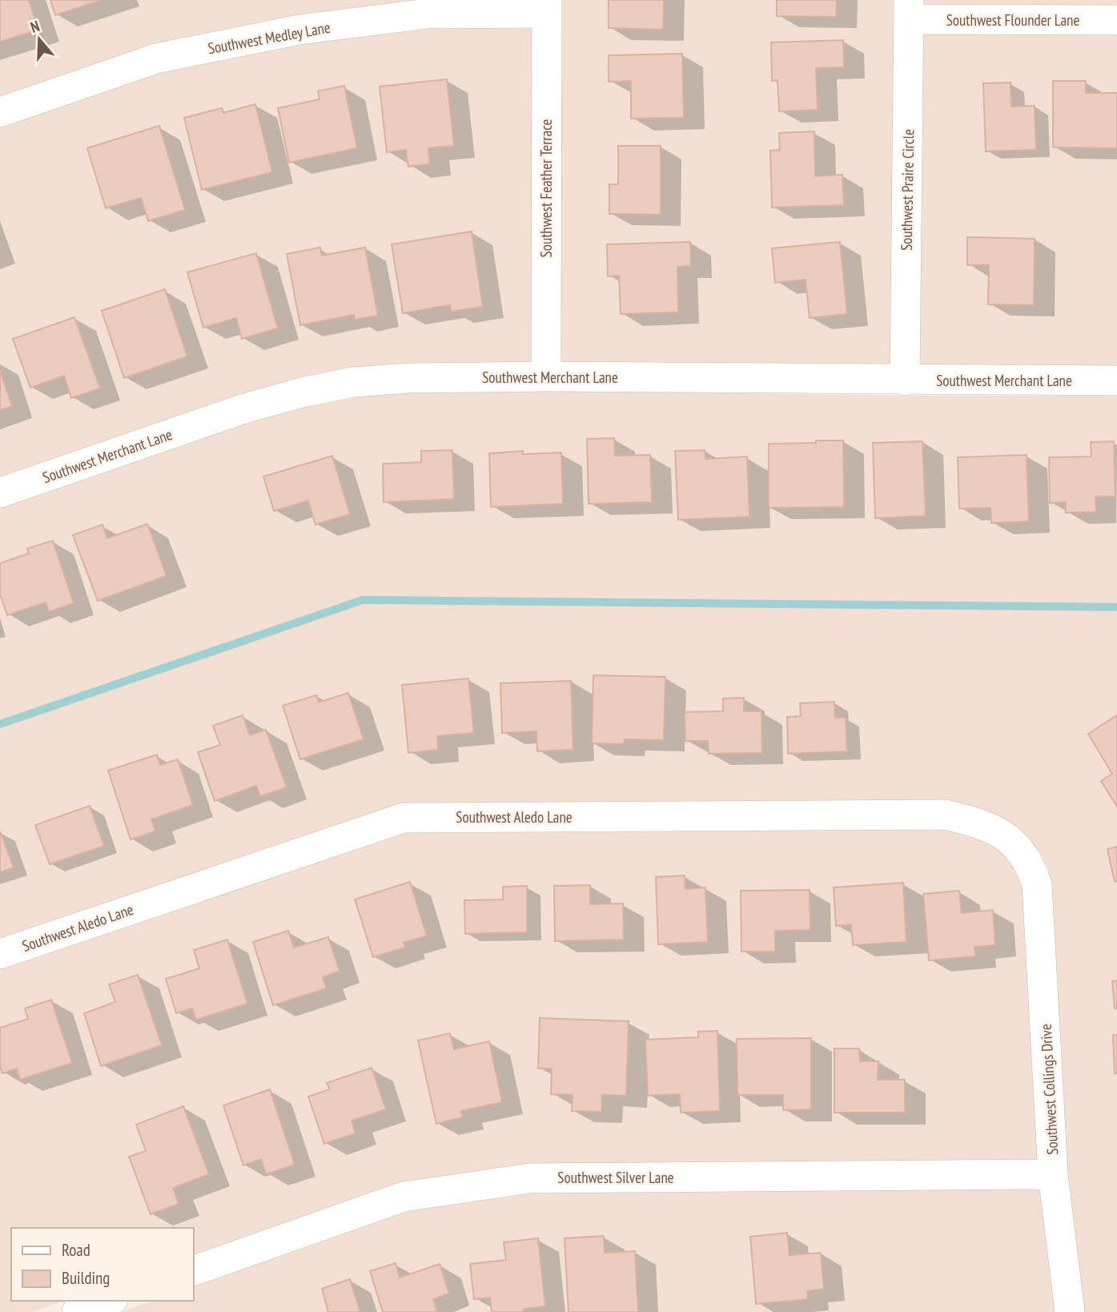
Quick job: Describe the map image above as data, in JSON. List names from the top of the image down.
{
  "streets": {
    "street": [
      "Southwest Flounder Lane",
      "Southwest Medley Lane",
      "Southwest Feather Terrace",
      "Southwest Praire Circle",
      "Southwest Merchant Lane",
      "Southwest Aledo Lane",
      "Southwest Collings Drive",
      "Southwest Silver Lane"
    ]
  },
  "crossings": [
    ["Southwest Flounder Lane", "Southwest Praire Circle"],
    ["Southwest Medley Lane", "Southwest Feather Terrace"],
    ["Southwest Feather Terrace", "Southwest Merchant Lane"],
    ["Southwest Praire Circle", "Southwest Merchant Lane"],
    ["Southwest Aledo Lane", "Southwest Collings Drive"],
    ["Southwest Collings Drive", "Southwest Silver Lane"]
  ],
  "legend": ["Road", "Building"],
  "north": "top"
}
